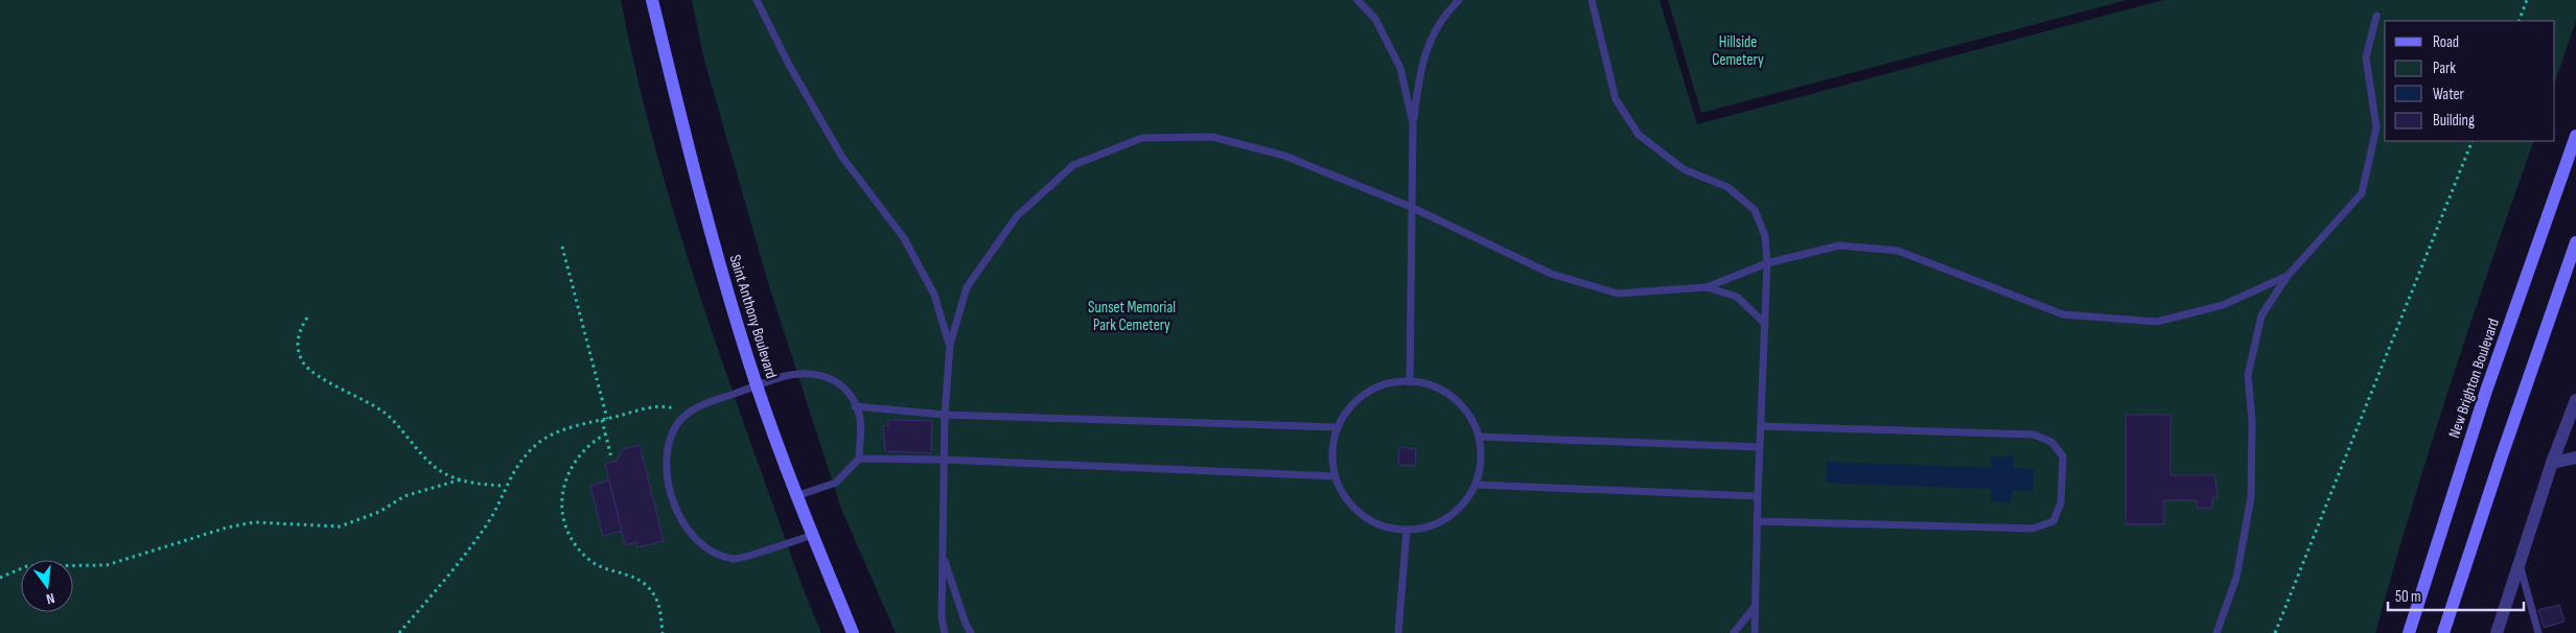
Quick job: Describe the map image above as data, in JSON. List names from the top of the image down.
{
  "streets": {
    "main road": ["Saint Anthony Boulevard", "New Brighton Boulevard"]
  },
  "parks": ["Hillside Cemetery", "Sunset Memorial Park Cemetery"],
  "legend": [
    "Road",
    "Park",
    "Water",
    "Building"
  ],
  "scale_bar": "50 m",
  "north": "bottom"
}
